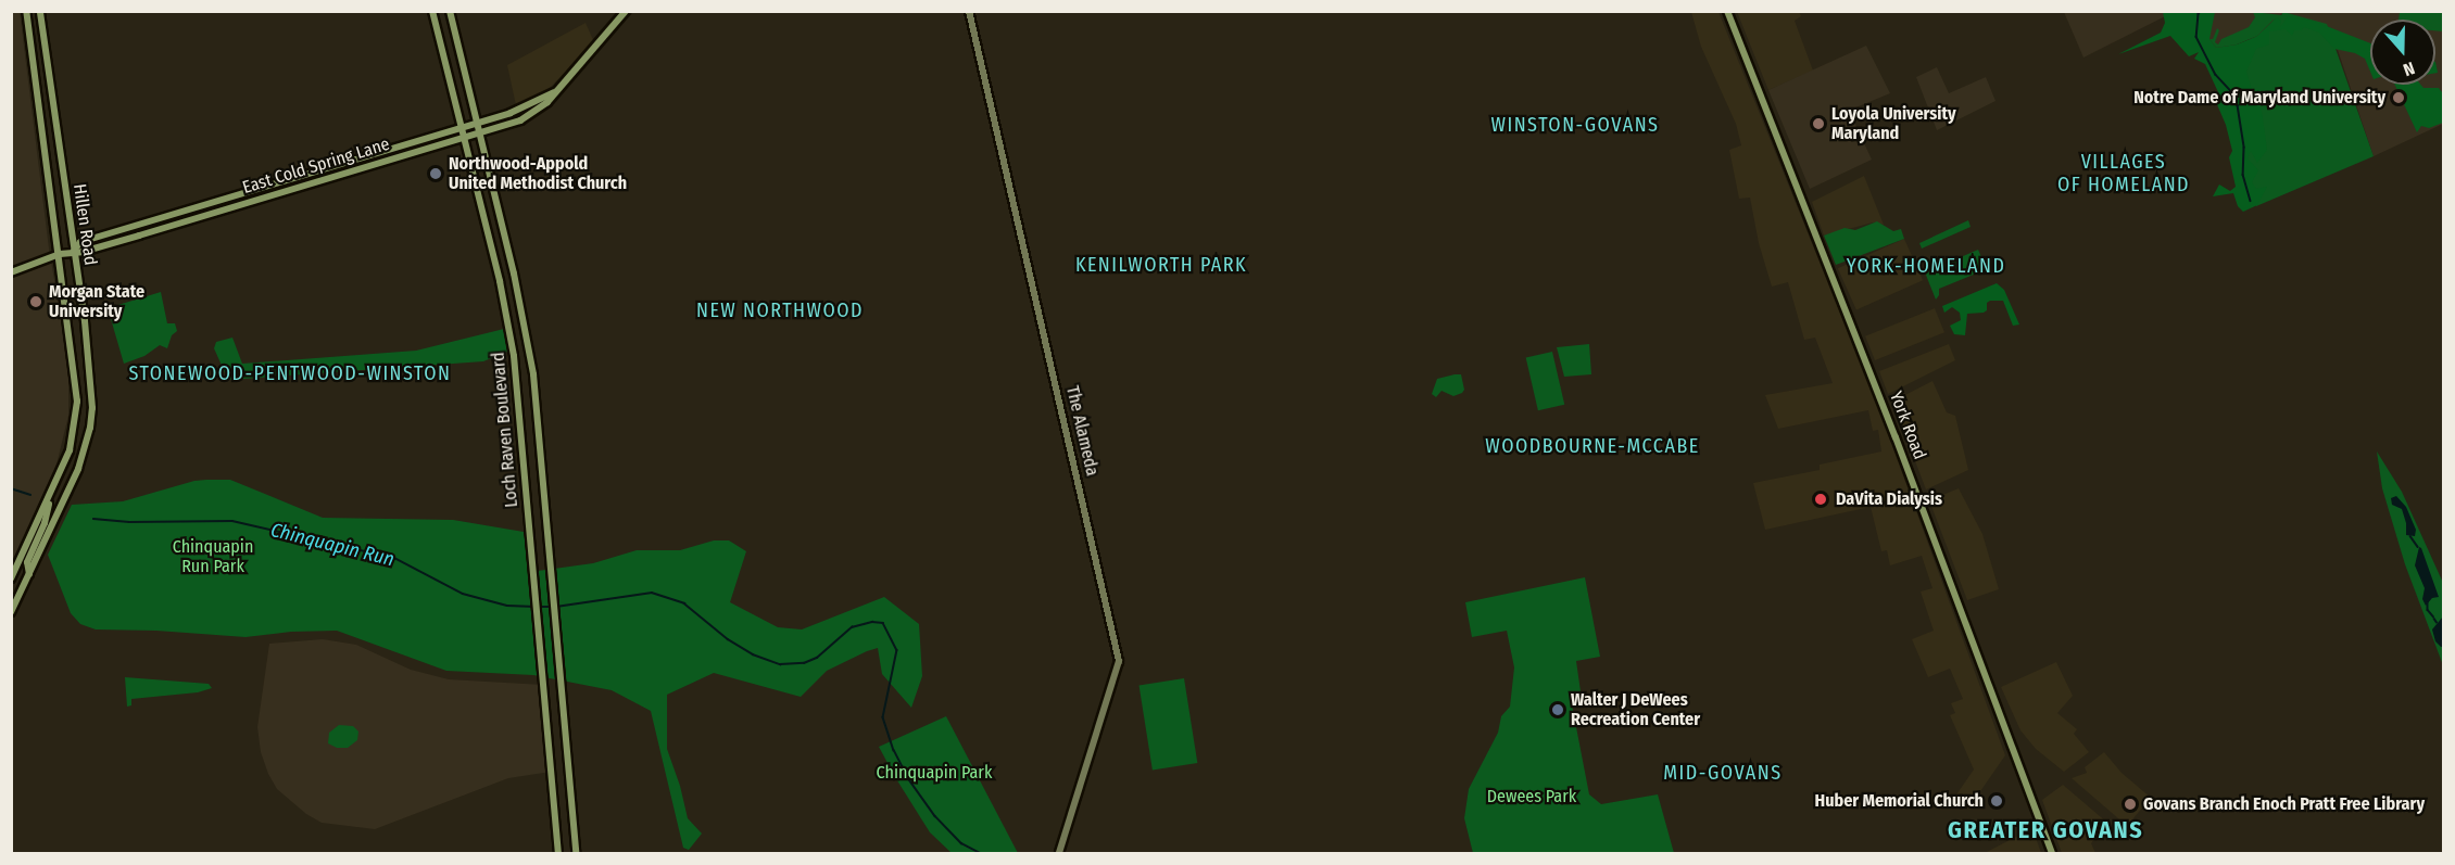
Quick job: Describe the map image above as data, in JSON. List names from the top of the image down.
{
  "streets": {
    "main road": [
      "East Cold Spring Lane",
      "Hillen Road",
      "York Road",
      "Loch Raven Boulevard",
      "The Alameda"
    ]
  },
  "crossings": [
    ["East Cold Spring Lane", "Hillen Road"],
    ["East Cold Spring Lane", "Loch Raven Boulevard"]
  ],
  "districts": [
    "WINSTON-GOVANS",
    "VILLAGES OF HOMELAND",
    "KENILWORTH PARK",
    "YORK-HOMELAND",
    "NEW NORTHWOOD",
    "STONEWOOD-PENTWOOD-WINSTON",
    "WOODBOURNE-MCCABE",
    "MID-GOVANS",
    "GREATER GOVANS"
  ],
  "water": ["Chinquapin Run"],
  "parks": ["Chinquapin Run Park", "Chinquapin Park", "Dewees Park"],
  "places": [
    "Notre Dame of Maryland University",
    "Loyola University Maryland",
    "Northwood-Appold United Methodist Church",
    "Morgan State University",
    "DaVita Dialysis",
    "Walter J DeWees Recreation Center",
    "Huber Memorial Church",
    "Govans Branch Enoch Pratt Free Library"
  ],
  "north": "bottom"
}
